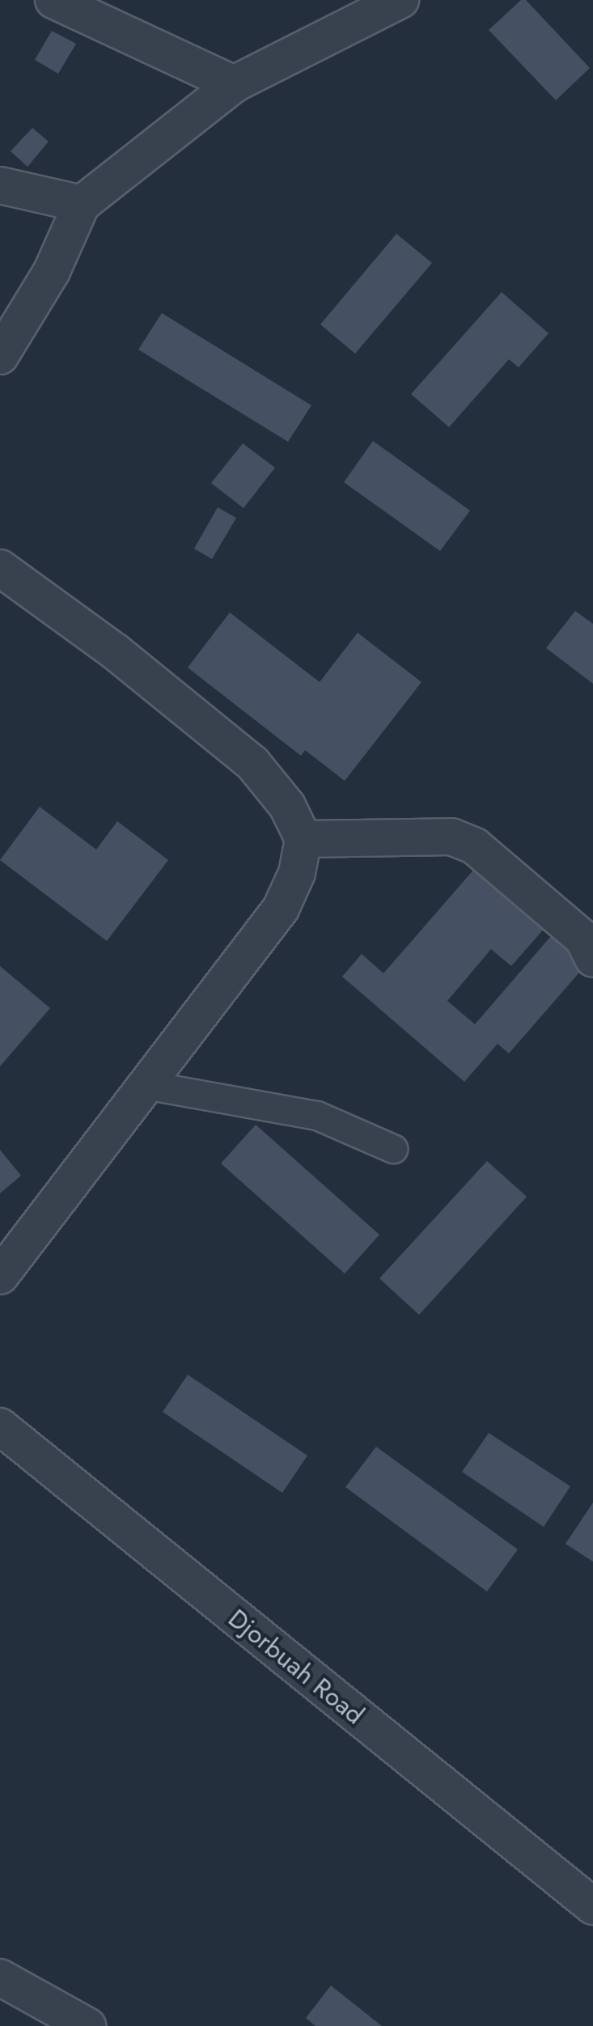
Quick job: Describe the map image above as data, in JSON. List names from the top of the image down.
{
  "streets": {
    "street": ["Djorbuah Road"]
  }
}
